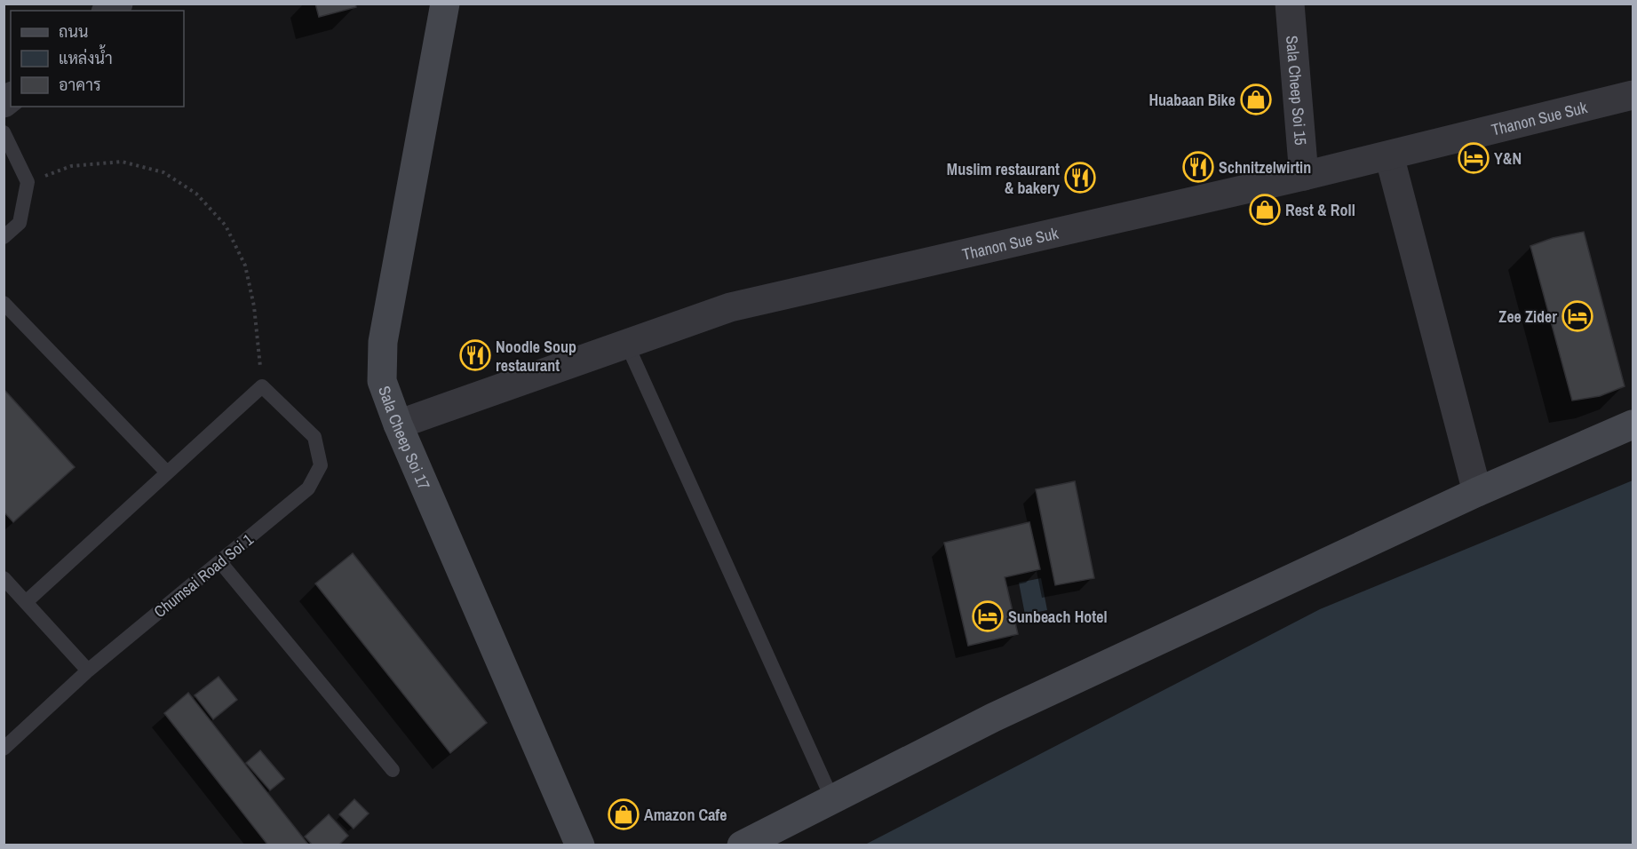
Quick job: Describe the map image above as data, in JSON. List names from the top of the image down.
{
  "streets": {
    "street": ["Sala Cheep Soi 15", "Thanon Sue Suk", "Sala Cheep Soi 17"],
    "lane": ["Chumsai Road Soi 1"]
  },
  "crossings": [
    ["Sala Cheep Soi 15", "Thanon Sue Suk"],
    ["Thanon Sue Suk", "Sala Cheep Soi 17"]
  ],
  "places": {
    "shop": ["Huabaan Bike", "Rest & Roll", "Amazon Cafe"],
    "hotel": ["Y&N", "Zee Zider", "Sunbeach Hotel"],
    "restaurant": ["Schnitzelwirtin", "Muslim restaurant & bakery", "Noodle Soup restaurant"]
  },
  "legend": ["ถนน", "แหล่งน้ำ", "อาคาร"]
}
